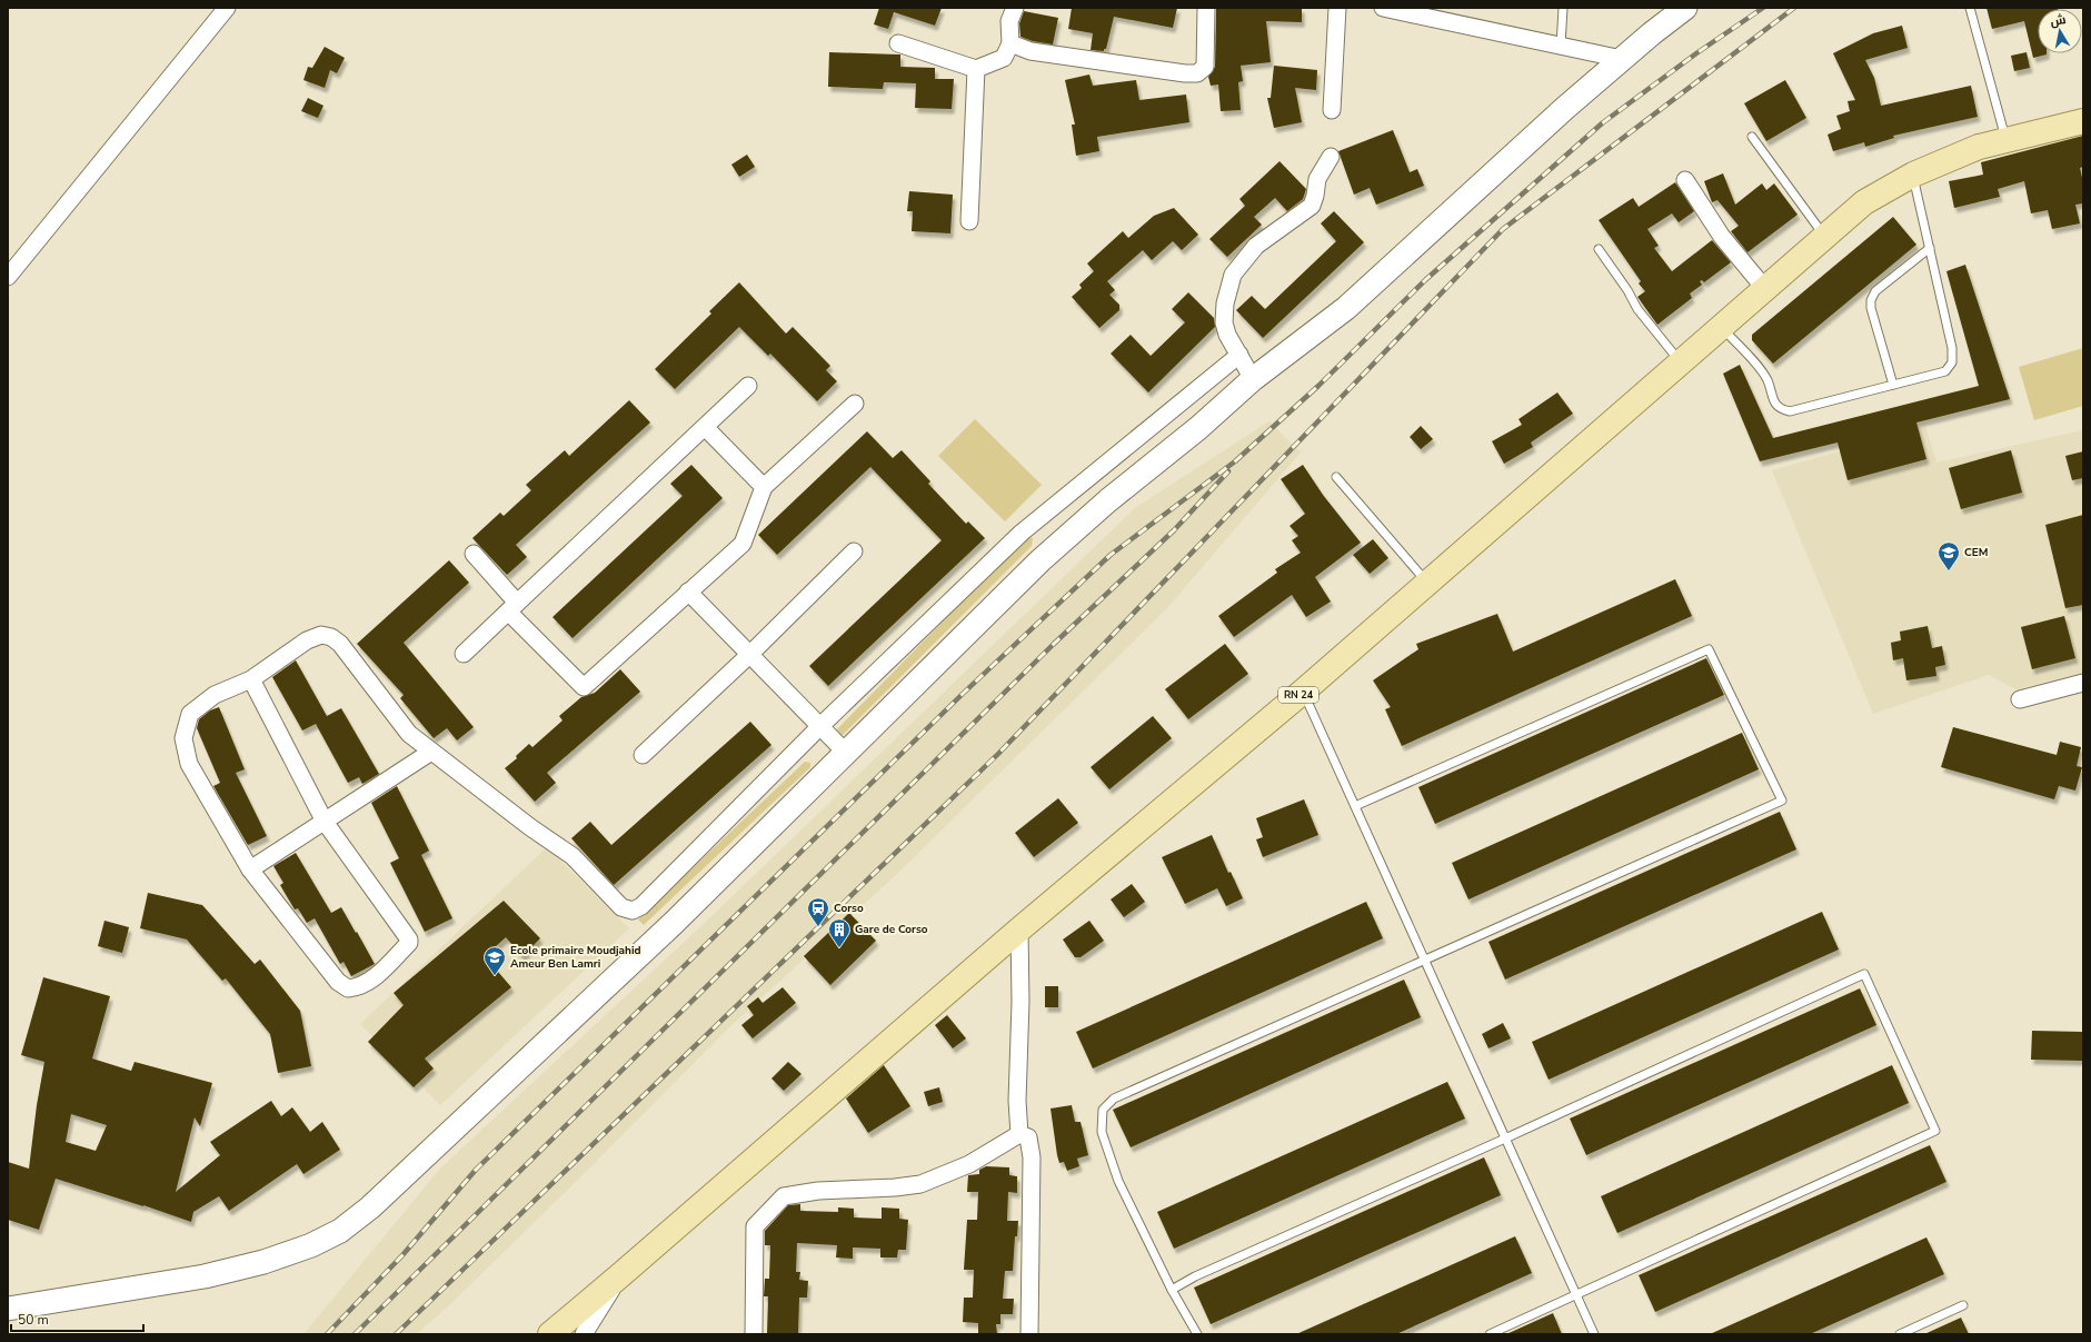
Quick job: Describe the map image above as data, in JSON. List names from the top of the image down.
{
  "streets": {
    "main road": ["RN 24"]
  },
  "places": {
    "school or university": ["CEM", "Ecole primaire Moudjahid Ameur Ben Lamri"],
    "station": ["Corso"],
    "building": ["Gare de Corso"]
  },
  "scale_bar": "50 m",
  "north": "top"
}
